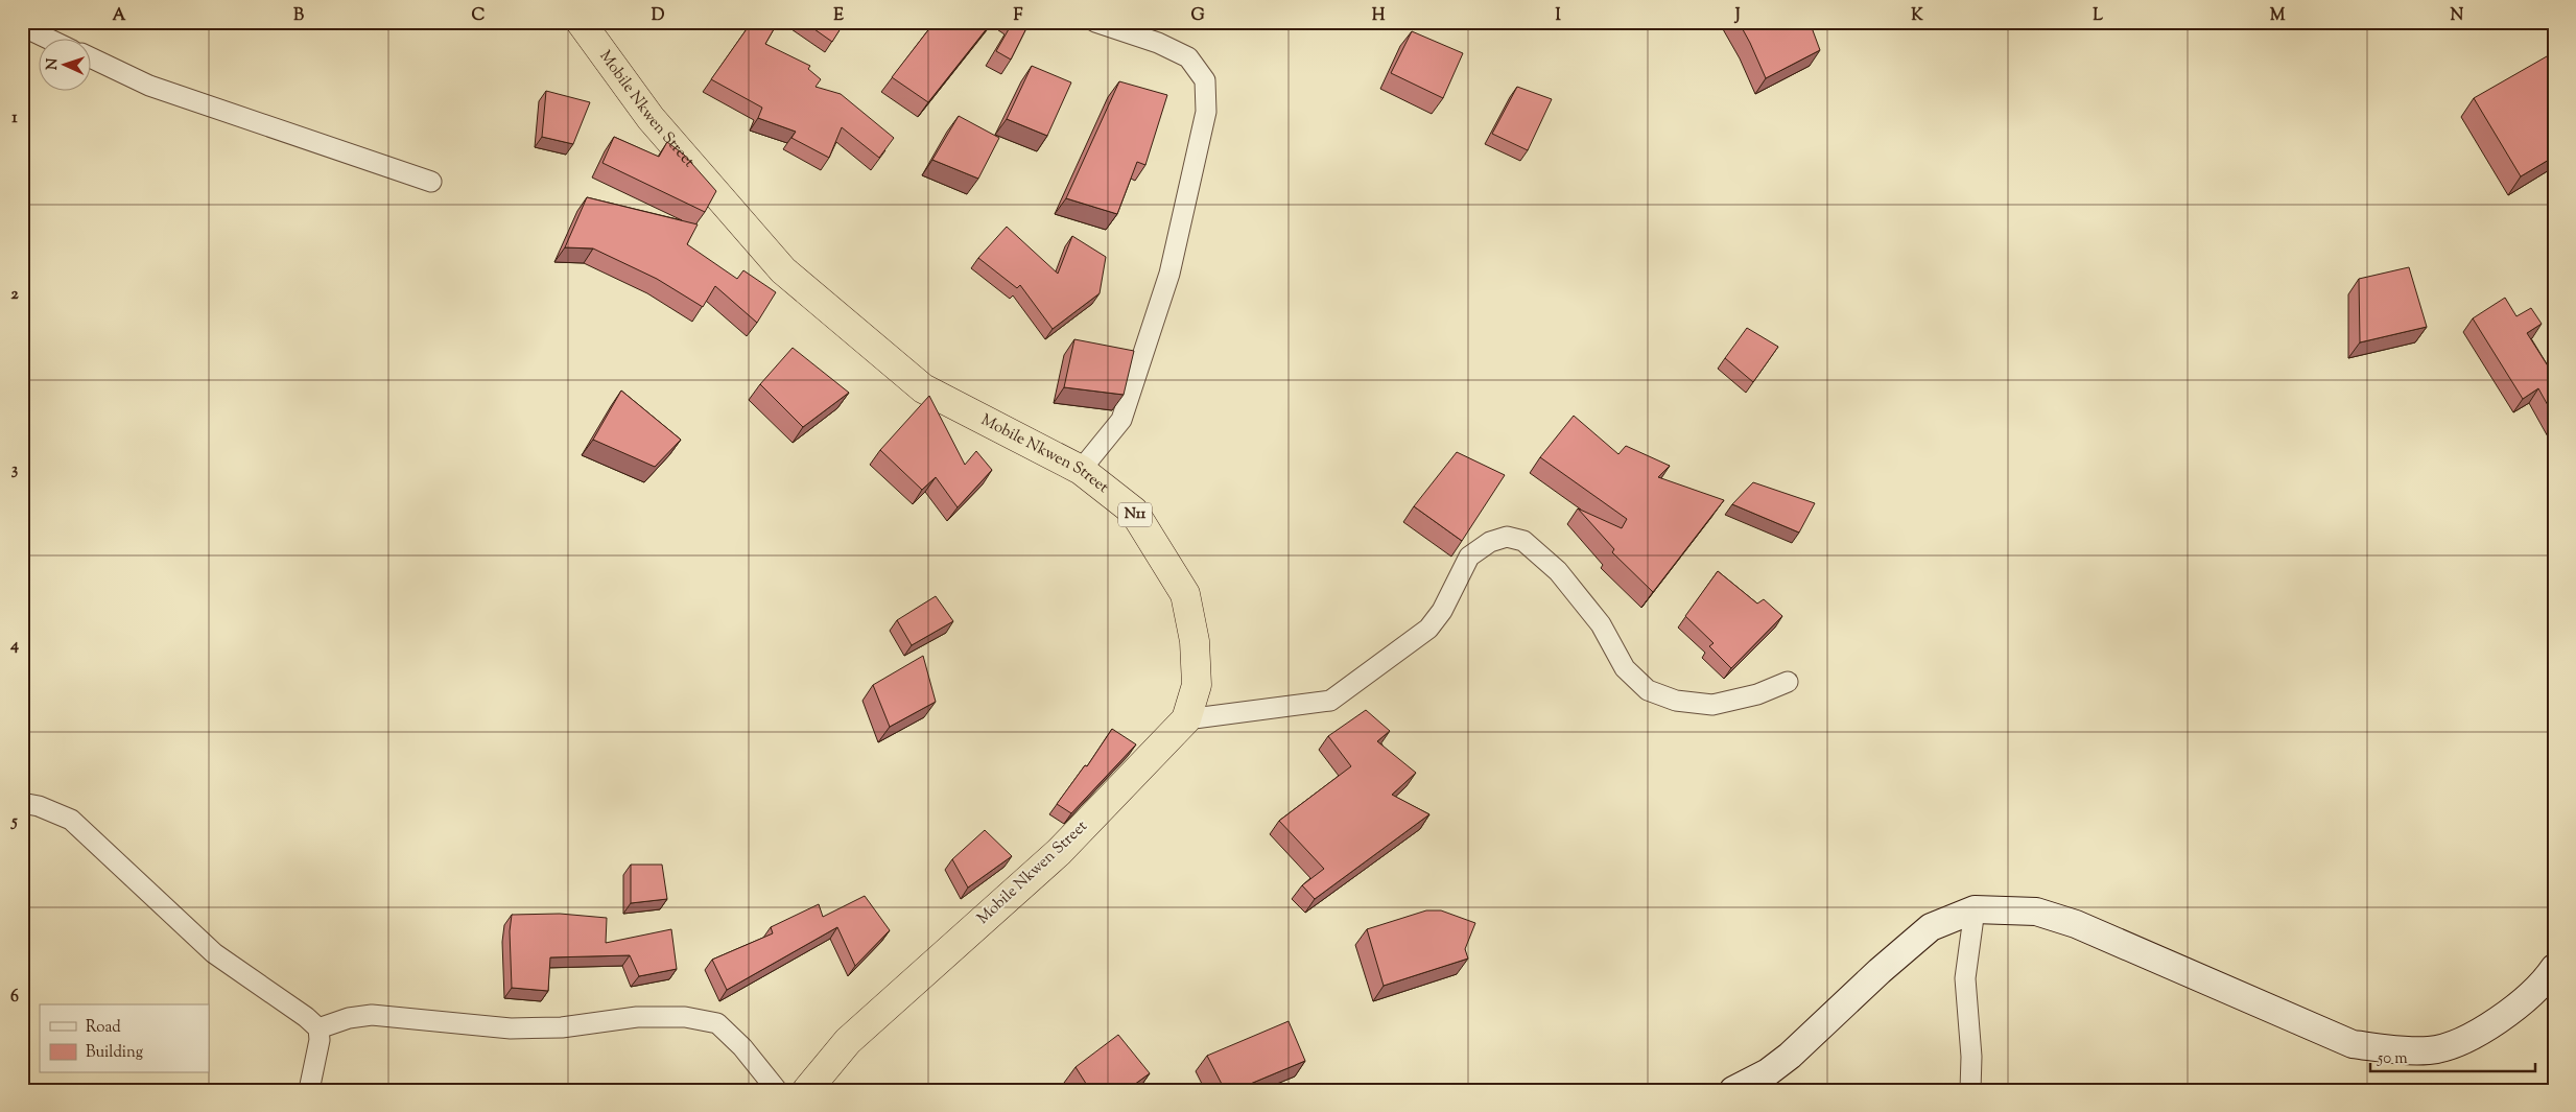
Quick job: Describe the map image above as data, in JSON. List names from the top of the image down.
{
  "streets": {
    "highway": ["Mobile Nkwen Street", "N11"]
  },
  "legend": ["Road", "Building"],
  "scale_bar": "50 m",
  "north": "left",
  "grid": {
    "columns": [
      "A",
      "B",
      "C",
      "D",
      "E",
      "F",
      "G",
      "H",
      "I",
      "J",
      "K",
      "L",
      "M",
      "N"
    ],
    "rows": [
      "1",
      "2",
      "3",
      "4",
      "5",
      "6"
    ]
  }
}
